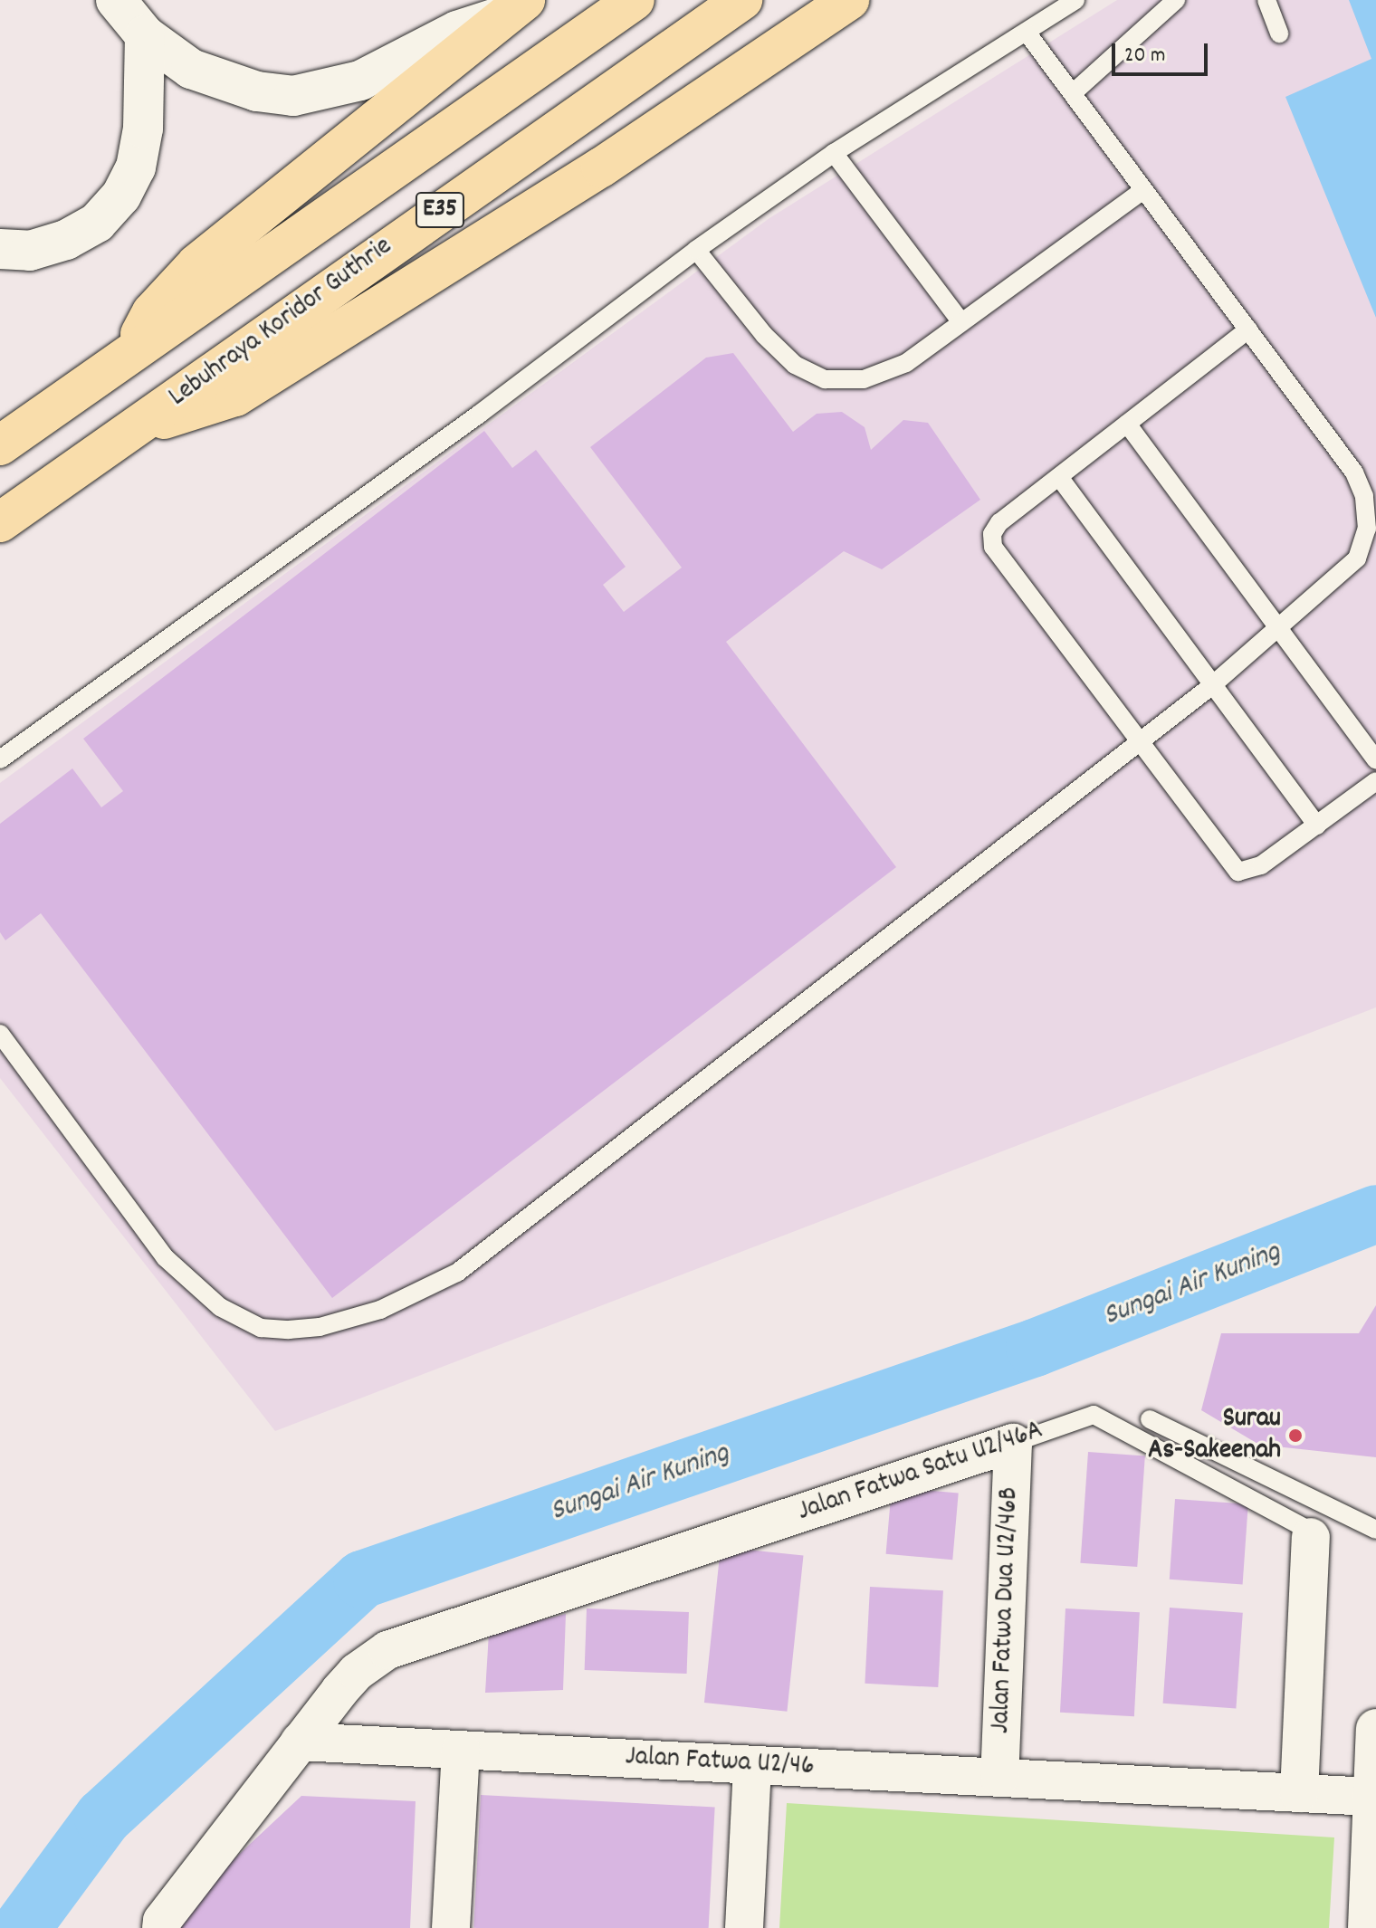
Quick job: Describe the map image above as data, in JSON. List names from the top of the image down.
{
  "streets": {
    "highway": ["E35", "Lebuhraya Koridor Guthrie"],
    "street": ["Jalan Fatwa Satu U2/46A", "Jalan Fatwa Dua U2/46B", "Jalan Fatwa U2/46"]
  },
  "crossings": [
    ["Jalan Fatwa Satu U2/46A", "Jalan Fatwa Dua U2/46B"],
    ["Jalan Fatwa Satu U2/46A", "Jalan Fatwa U2/46"],
    ["Jalan Fatwa Dua U2/46B", "Jalan Fatwa U2/46"]
  ],
  "water": ["Sungai Air Kuning"],
  "places": ["Surau As-Sakeenah"],
  "scale_bar": "20 m"
}
